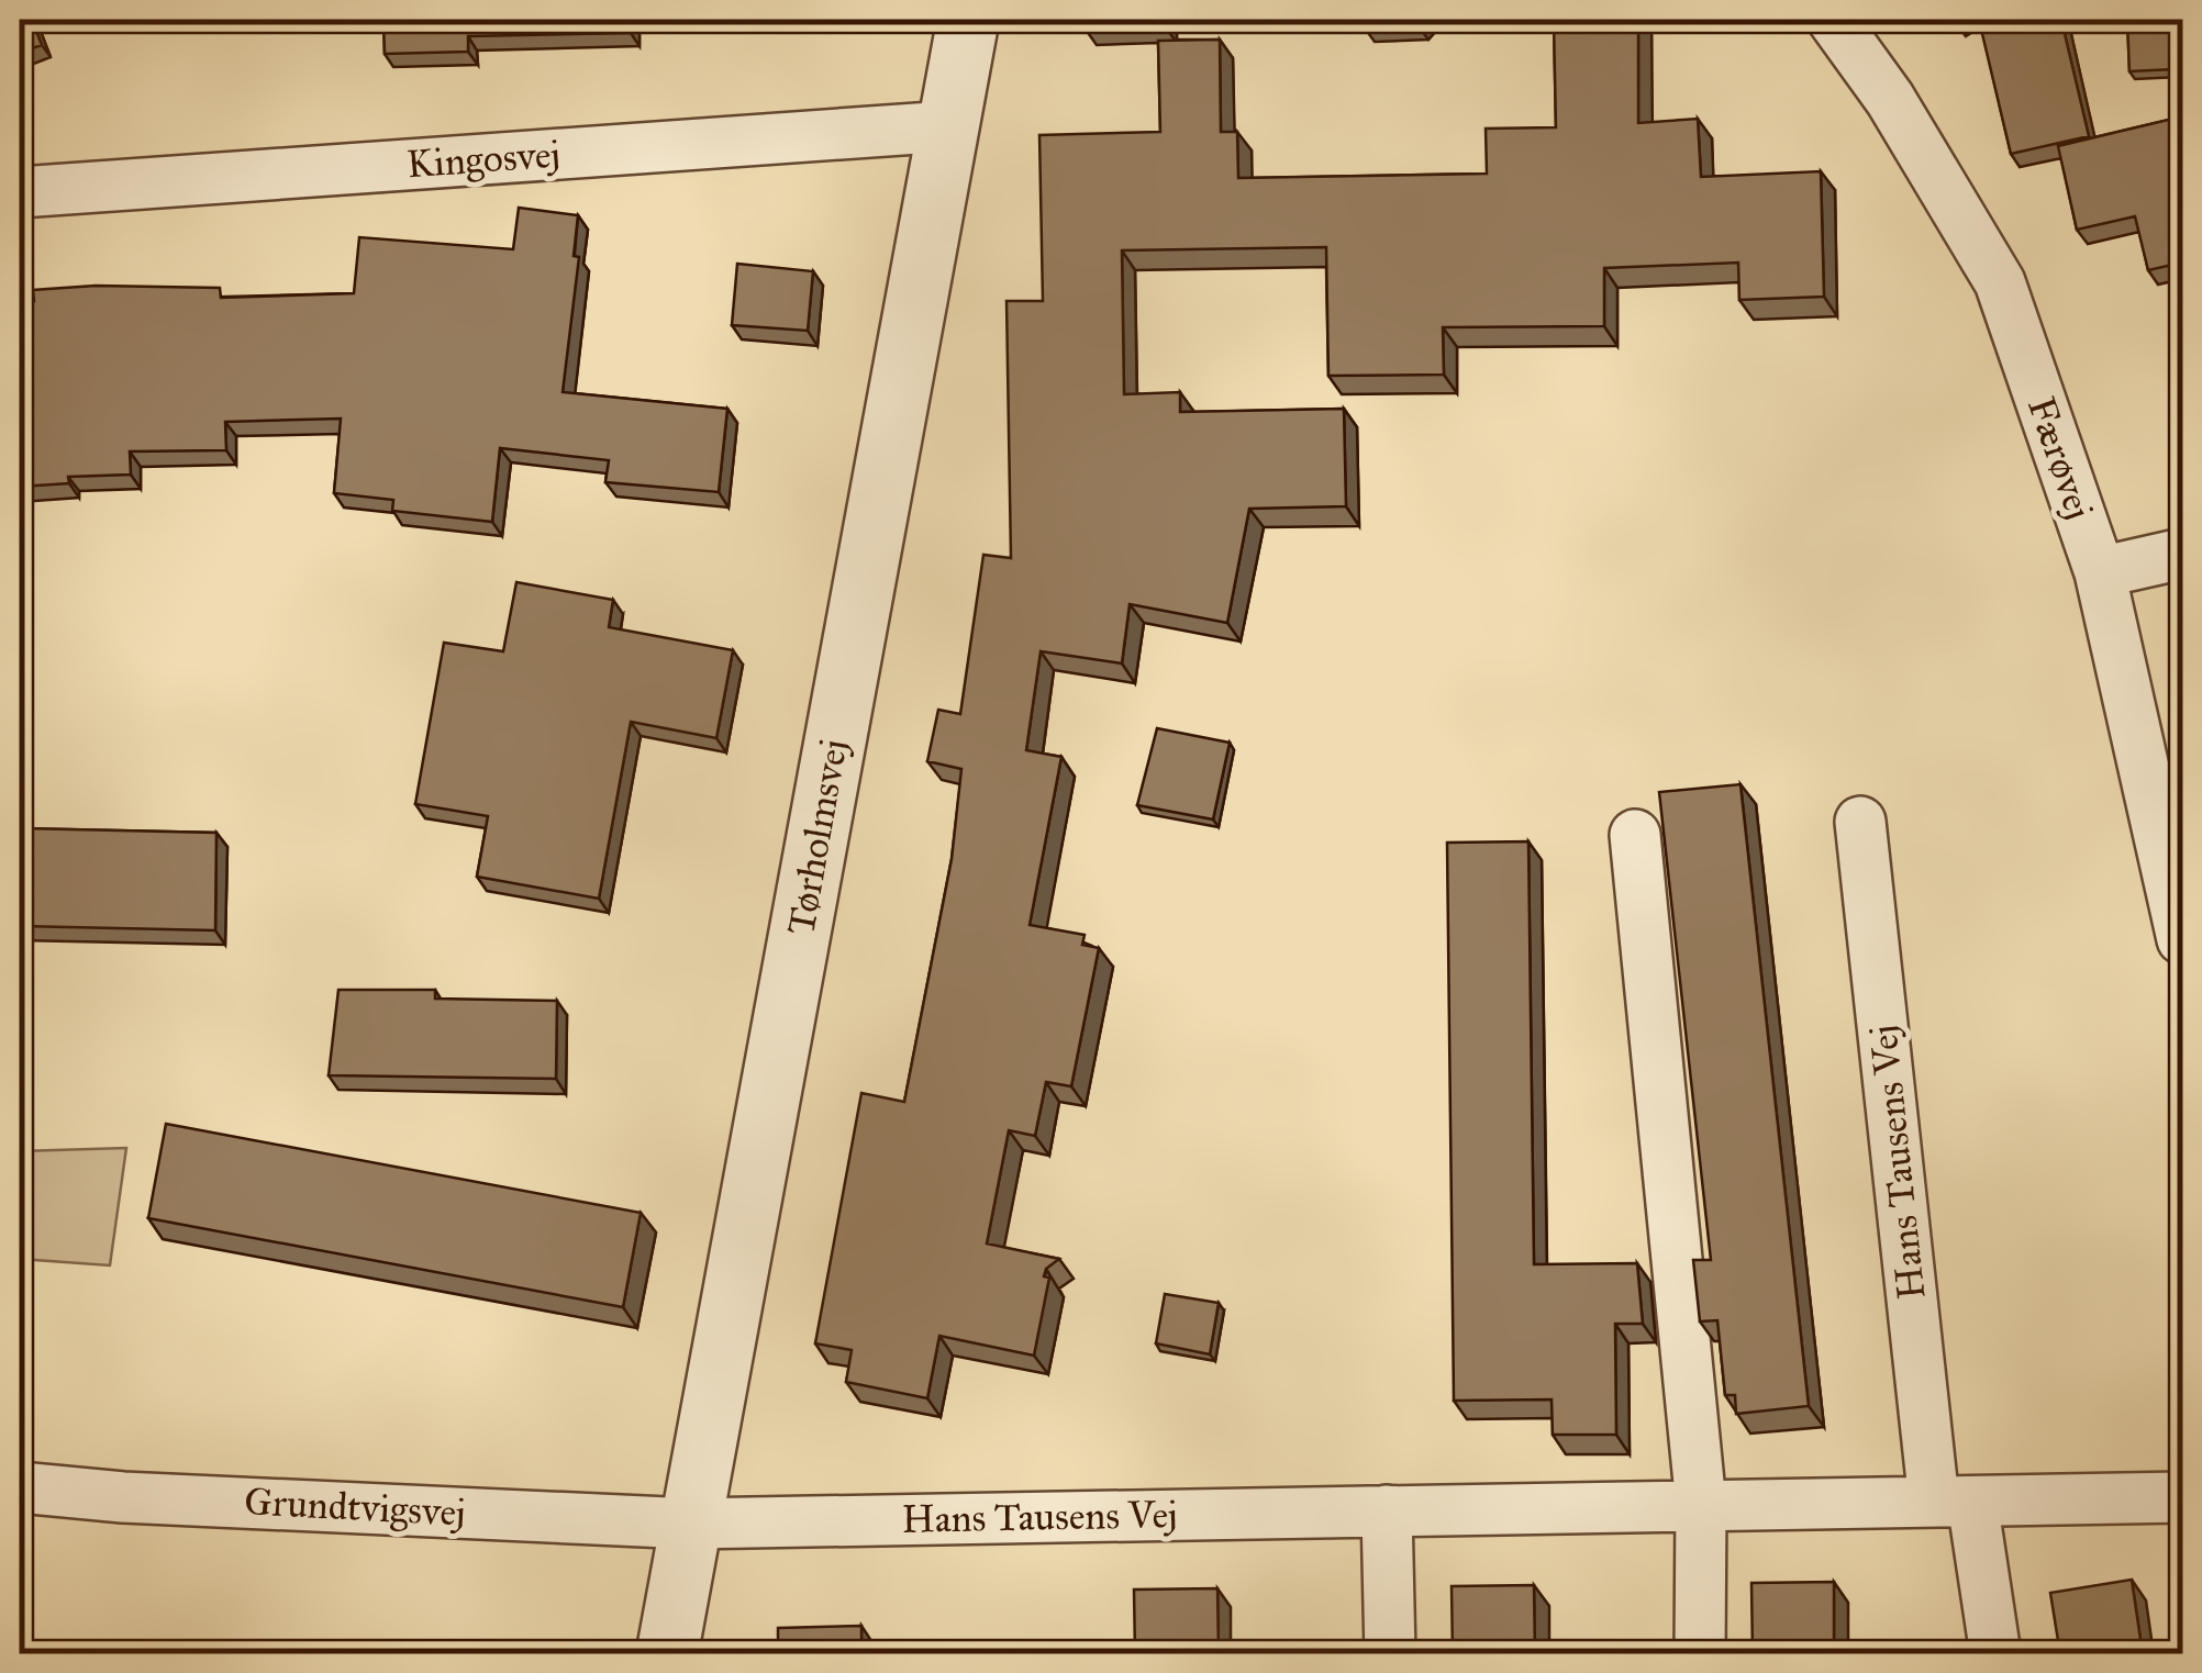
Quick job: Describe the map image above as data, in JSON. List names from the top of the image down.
{
  "streets": {
    "street": [
      "Kingosvej",
      "Færøvej",
      "Tørholmsvej",
      "Hans Tausens Vej",
      "Grundtvigsvej"
    ]
  },
  "crossings": [
    ["Kingosvej", "Tørholmsvej"],
    ["Tørholmsvej", "Hans Tausens Vej"],
    ["Tørholmsvej", "Grundtvigsvej"],
    ["Hans Tausens Vej", "Grundtvigsvej"]
  ]
}
